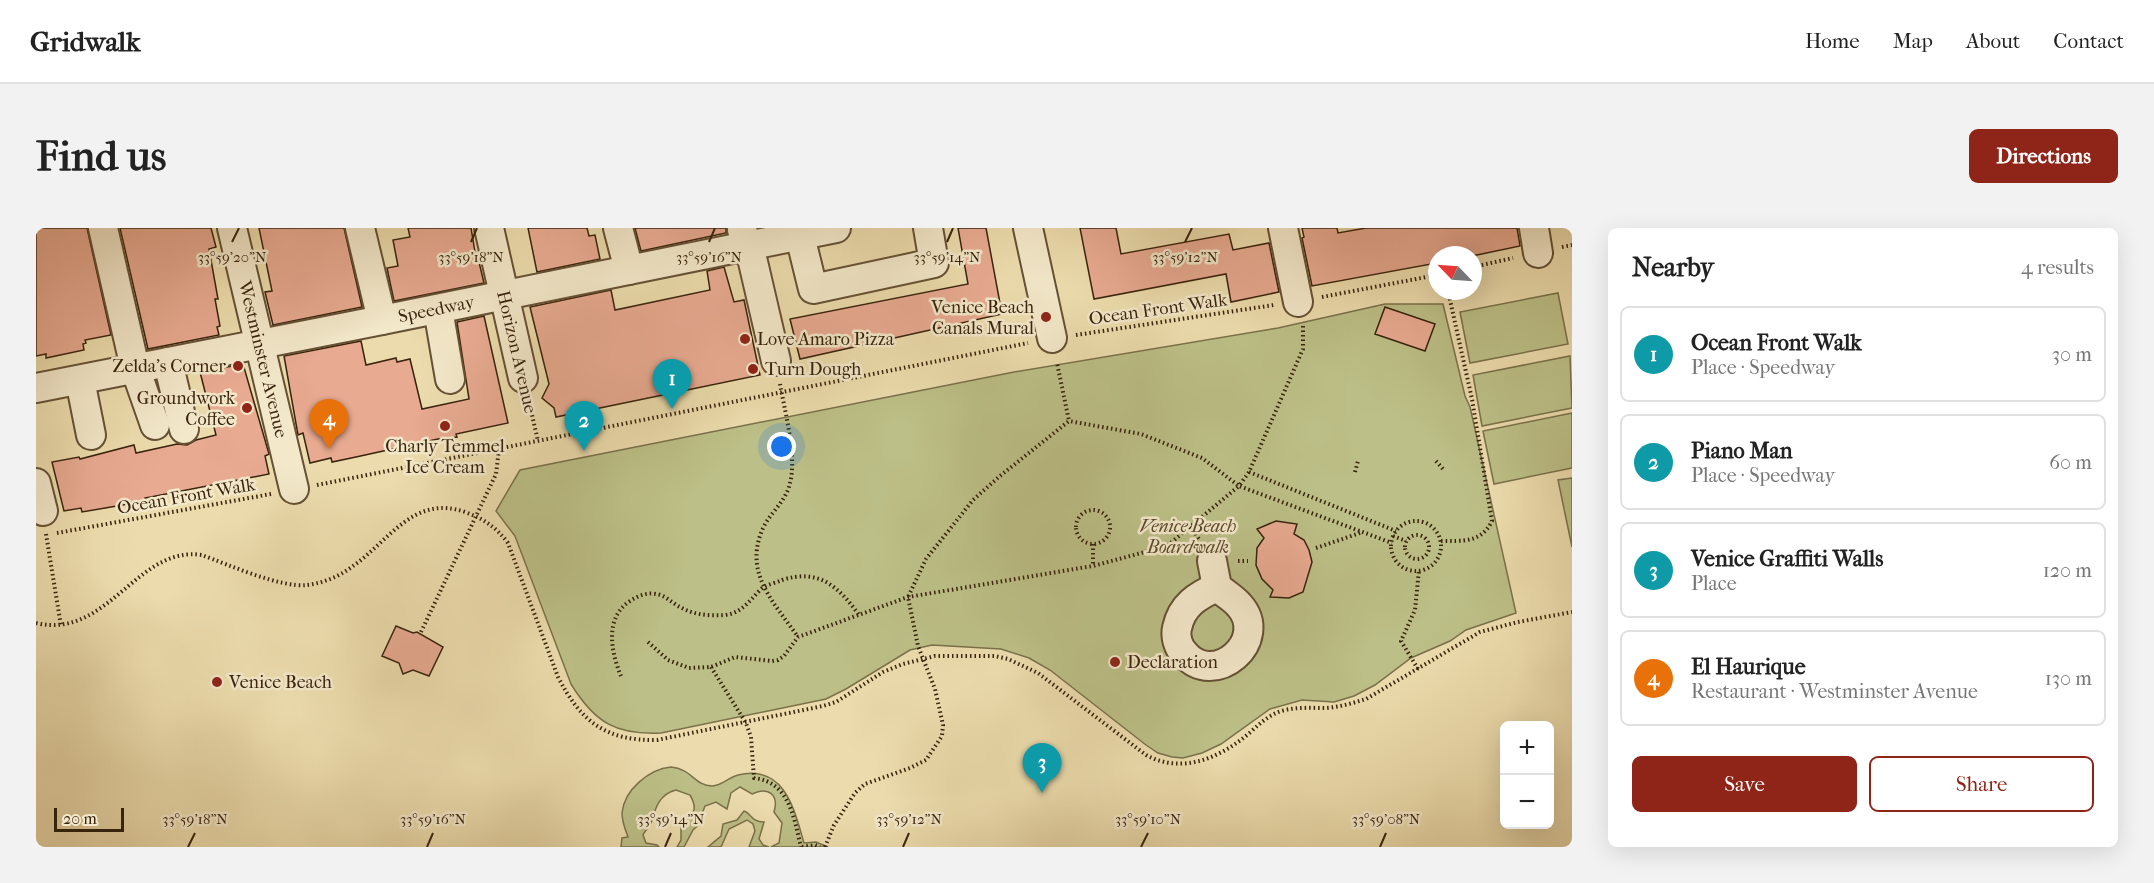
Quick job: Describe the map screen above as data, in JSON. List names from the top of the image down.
{
  "streets": {
    "street": ["Speedway", "Horizon Avenue", "Westminster Avenue"],
    "path": ["Ocean Front Walk"]
  },
  "crossings": [
    ["Speedway", "Horizon Avenue"],
    ["Speedway", "Westminster Avenue"],
    ["Ocean Front Walk", "Horizon Avenue"],
    ["Ocean Front Walk", "Westminster Avenue"]
  ],
  "parks": ["Venice Beach Boardwalk"],
  "places": [
    "Venice Beach Canals Mural",
    "Love Amaro Pizza",
    "Zelda's Corner",
    "Turn Dough",
    "Groundwork Coffee",
    "Charly Temmel Ice Cream",
    "Declaration",
    "Venice Beach"
  ],
  "scale_bar": "20 m",
  "north": "top left",
  "page": {
    "header": "Gridwalk",
    "nav": [
      "Home",
      "Map",
      "About",
      "Contact"
    ],
    "buttons": [
      "Directions",
      ["Save", "Share"]
    ],
    "title": "Find us",
    "heading": ["Nearby", "4 results"],
    "list": [
      {
        "mark": "1",
        "name": "Ocean Front Walk",
        "note": "Place · Speedway",
        "value": "30 m"
      },
      {
        "mark": "2",
        "name": "Piano Man",
        "note": "Place · Speedway",
        "value": "60 m"
      },
      {
        "mark": "3",
        "name": "Venice Graffiti Walls",
        "note": "Place",
        "value": "120 m"
      },
      {
        "mark": "4",
        "name": "El Haurique",
        "note": "Restaurant · Westminster Avenue",
        "value": "130 m"
      }
    ],
    "pins": [
      "1",
      "4",
      "2",
      "3"
    ],
    "map_buttons": ["+", "−"],
    "scale": "20 m"
  },
  "coordinates": [
    "33°59'20\"N",
    "33°59'18\"N",
    "33°59'16\"N",
    "33°59'14\"N",
    "33°59'12\"N",
    "33°59'10\"N",
    "33°59'08\"N"
  ]
}
